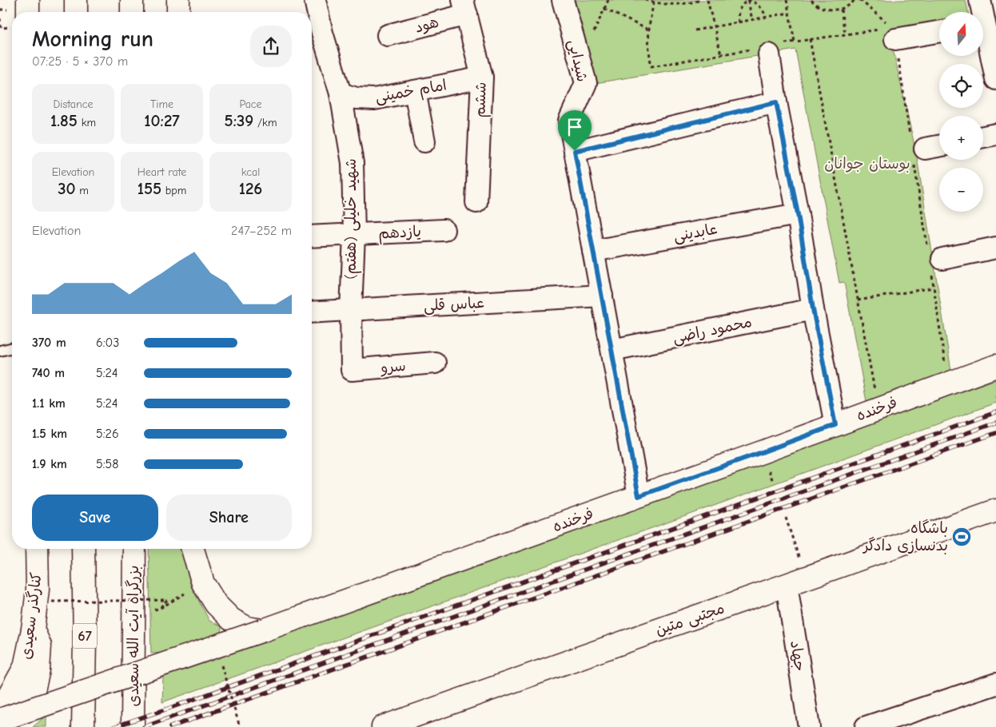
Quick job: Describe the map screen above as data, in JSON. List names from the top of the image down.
{
  "streets": {
    "main road": [
      "فرخنده",
      "کنارگذر سعیدی",
      "مجتبی متین",
      "67",
      "بزرگراه آیت الله سعیدی"
    ],
    "street": [
      "هود",
      "شیدایی",
      "امام خمینی",
      "ششم",
      "شهید خلیلی (هفتم)",
      "یازدهم",
      "عابدینی",
      "عباس قلی",
      "محمود راضی",
      "سرو",
      "جهاد"
    ]
  },
  "crossings": [
    ["هود", "ششم"],
    ["شیدایی", "عابدینی"],
    ["شیدایی", "عباس قلی"],
    ["شیدایی", "محمود راضی"],
    ["شیدایی", "فرخنده"],
    ["امام خمینی", "ششم"],
    ["امام خمینی", "شهید خلیلی (هفتم)"],
    ["شهید خلیلی (هفتم)", "یازدهم"],
    ["شهید خلیلی (هفتم)", "عباس قلی"],
    ["شهید خلیلی (هفتم)", "سرو"],
    ["مجتبی متین", "جهاد"]
  ],
  "parks": ["بوستان جوانان"],
  "places": {
    "sports": ["باشگاه بدنسازی دادگر"]
  },
  "north": "top",
  "page": {
    "map_buttons": ["+", "−"],
    "heading": ["Morning run", "07:25 · 5 × 370 m"],
    "stats": [
      ["Distance", "1.85 km"],
      ["Time", "10:27"],
      ["Pace", "5:39 /km"],
      ["Elevation", "30 m"],
      ["Heart rate", "155 bpm"],
      ["kcal", "126"]
    ],
    "chart": ["Elevation", "247–252 m"],
    "list": [
      {
        "name": "370 m",
        "note": "6:03"
      },
      {
        "name": "740 m",
        "note": "5:24"
      },
      {
        "name": "1.1 km",
        "note": "5:24"
      },
      {
        "name": "1.5 km",
        "note": "5:26"
      },
      {
        "name": "1.9 km",
        "note": "5:58"
      }
    ],
    "buttons": ["Save", "Share"]
  }
}
